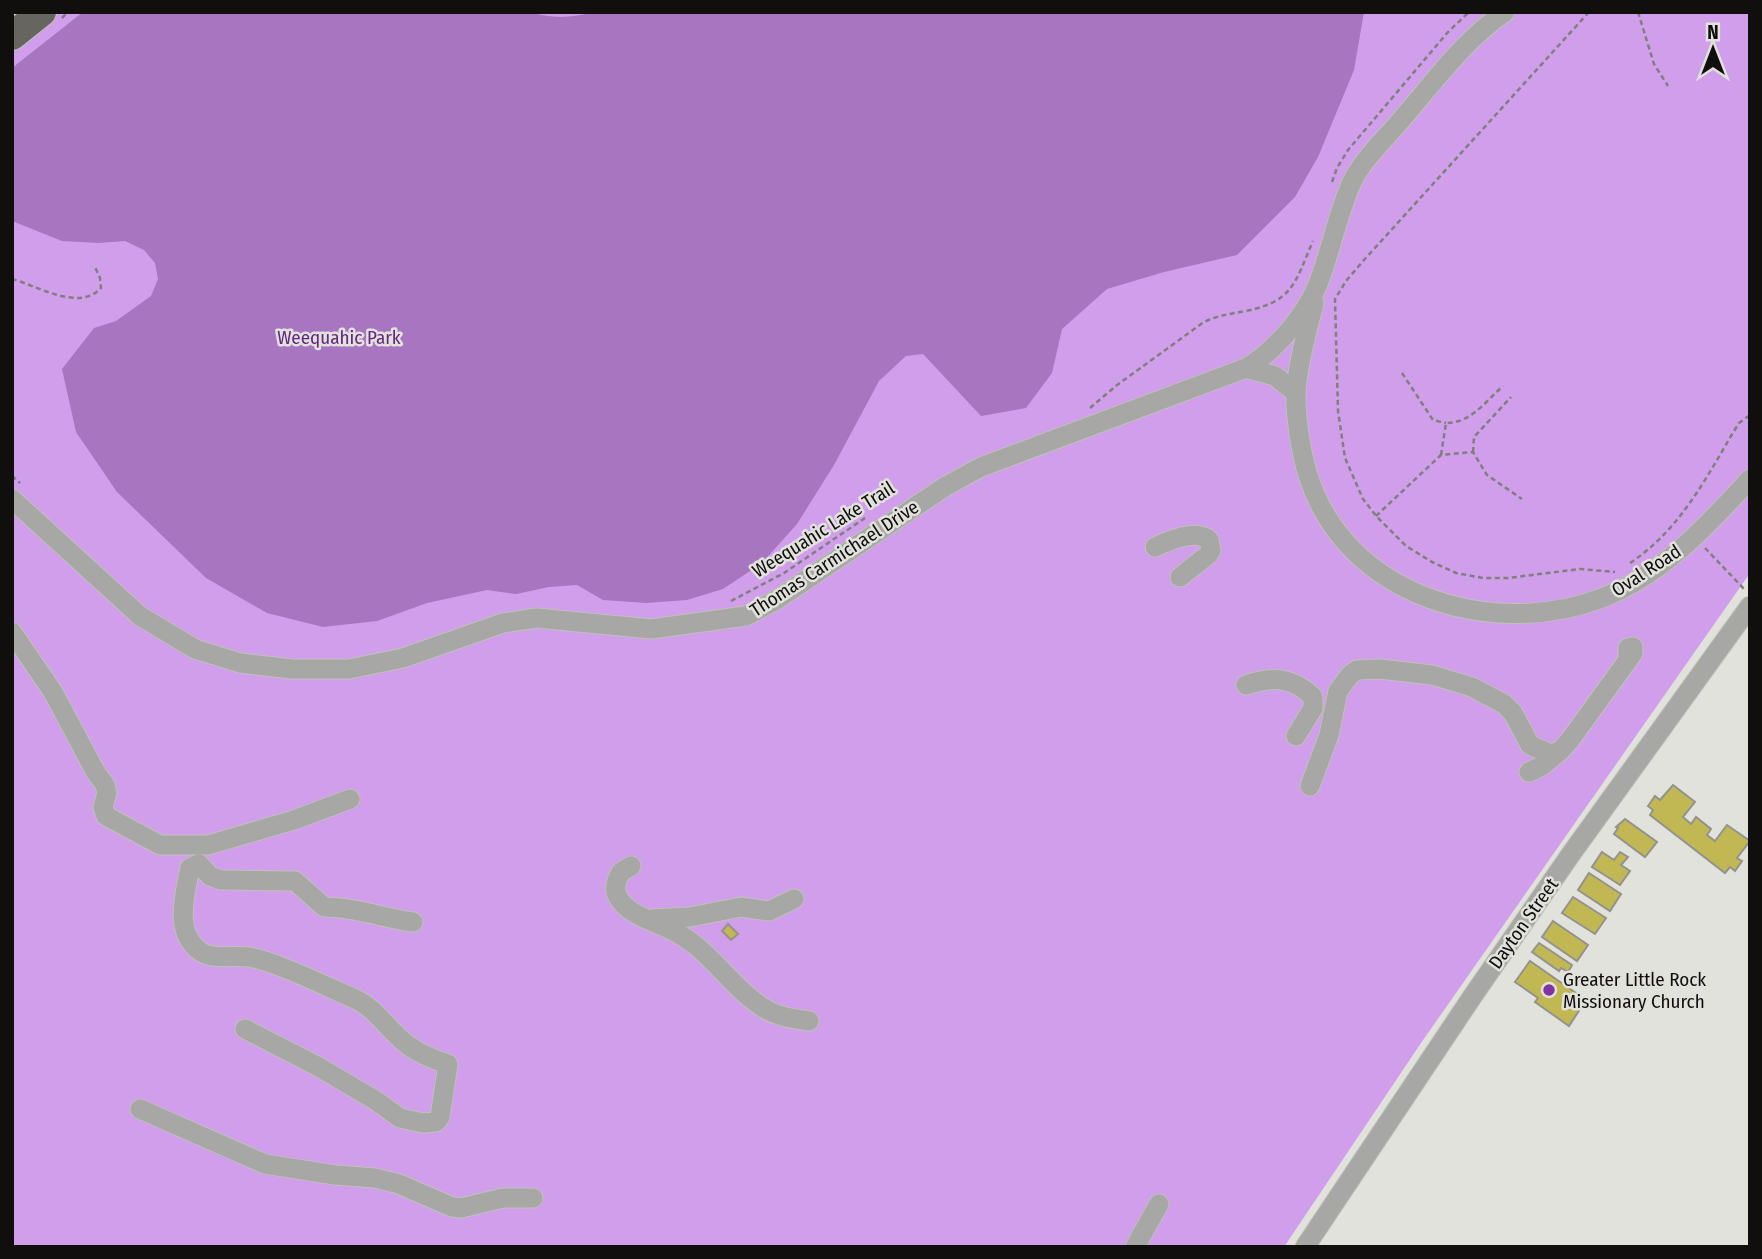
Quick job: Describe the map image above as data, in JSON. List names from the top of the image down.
{
  "streets": {
    "street": ["Thomas Carmichael Drive", "Oval Road", "Dayton Street"],
    "path": ["Weequahic Lake Trail"]
  },
  "crossings": [
    ["Thomas Carmichael Drive", "Oval Road"]
  ],
  "parks": ["Weequahic Park"],
  "places": ["Greater Little Rock Missionary Church"],
  "north": "top"
}
